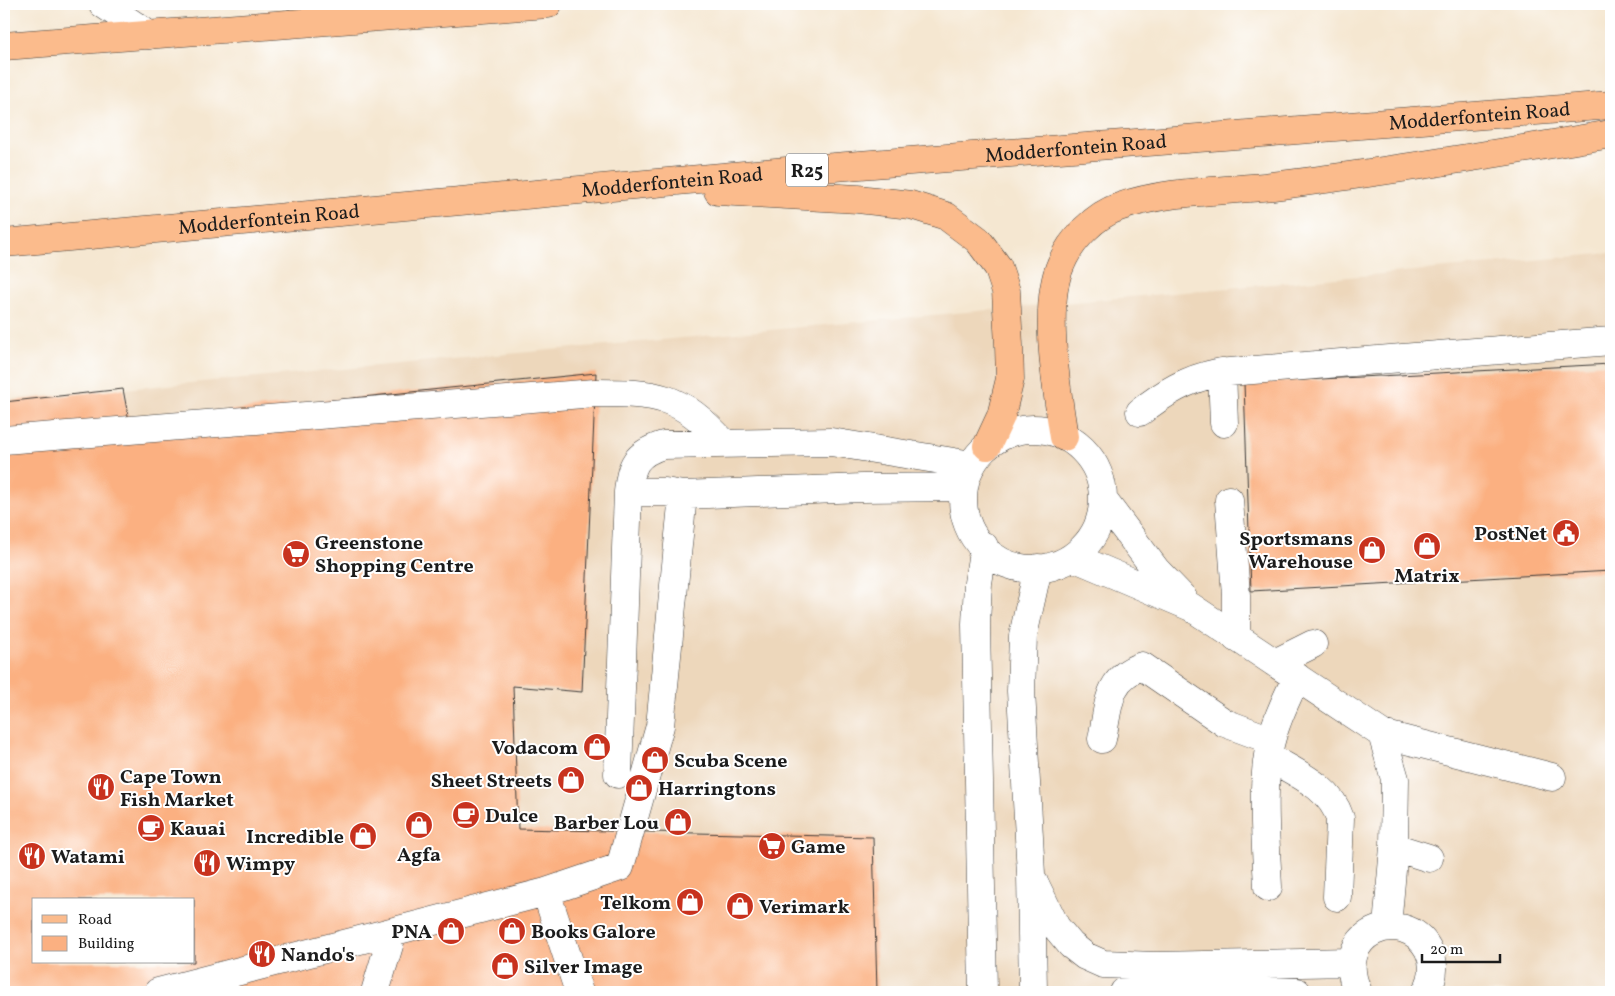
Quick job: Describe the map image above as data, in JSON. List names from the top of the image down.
{
  "streets": {
    "main road": ["Modderfontein Road", "R25"]
  },
  "places": {
    "public building": ["PostNet"],
    "shop": [
      "Matrix",
      "Sportsmans Warehouse",
      "Vodacom",
      "Scuba Scene",
      "Sheet Streets",
      "Harringtons",
      "Barber Lou",
      "Agfa",
      "Incredible",
      "Telkom",
      "Verimark",
      "PNA",
      "Books Galore",
      "Silver Image"
    ],
    "supermarket": ["Greenstone Shopping Centre", "Game"],
    "restaurant": [
      "Cape Town Fish Market",
      "Watami",
      "Wimpy",
      "Nando's"
    ],
    "cafe": ["Dulce", "Kauai"]
  },
  "legend": ["Road", "Building"],
  "scale_bar": "20 m"
}
